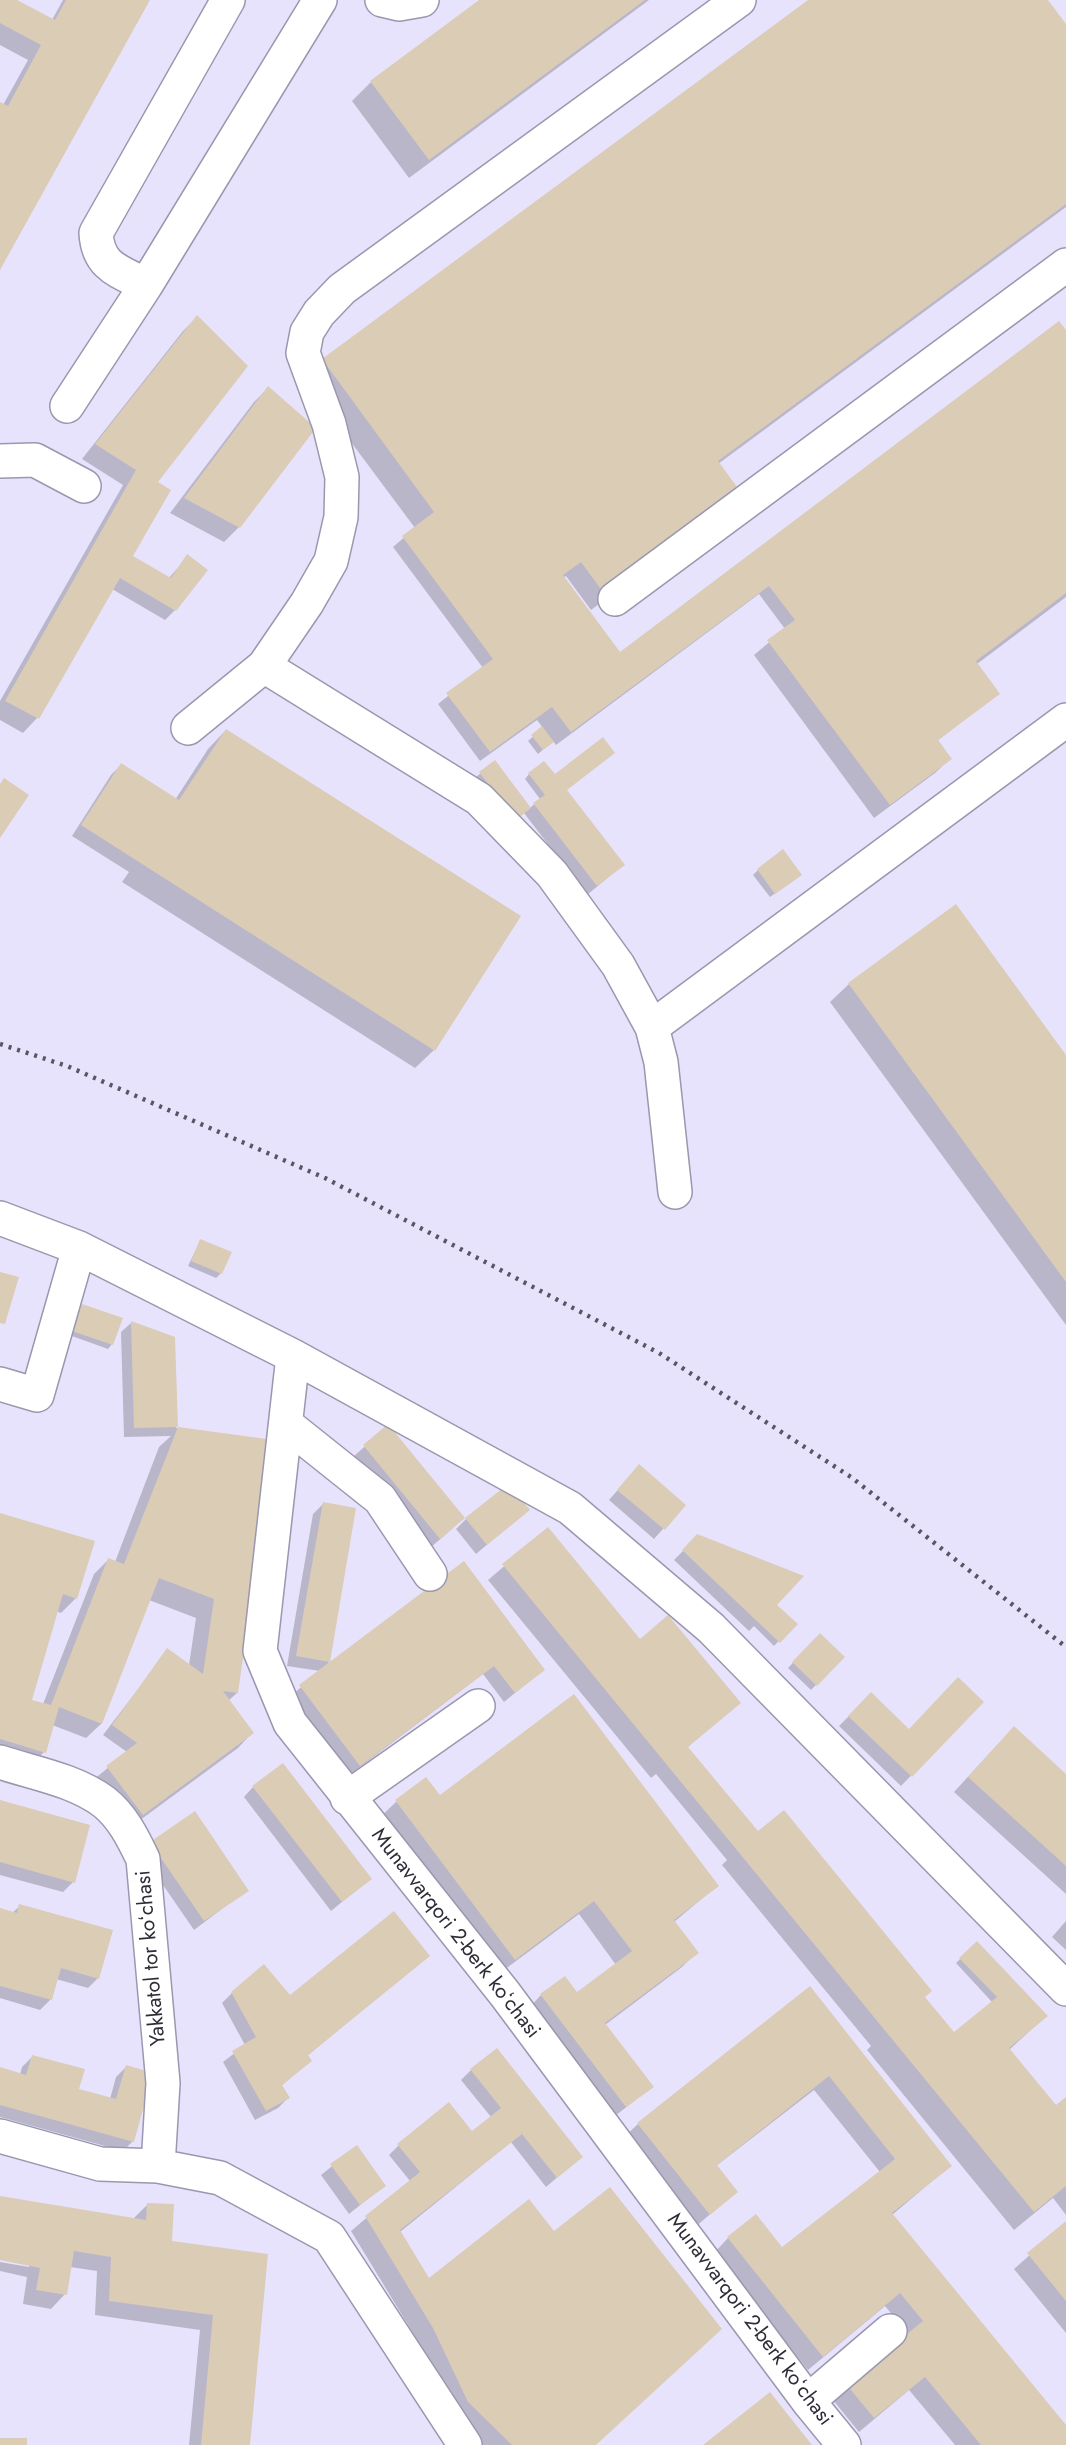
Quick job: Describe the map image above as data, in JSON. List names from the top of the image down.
{
  "streets": {
    "street": ["Munavvarqori 2-berk koʻchasi", "Yakkatol tor koʻchasi"]
  }
}
